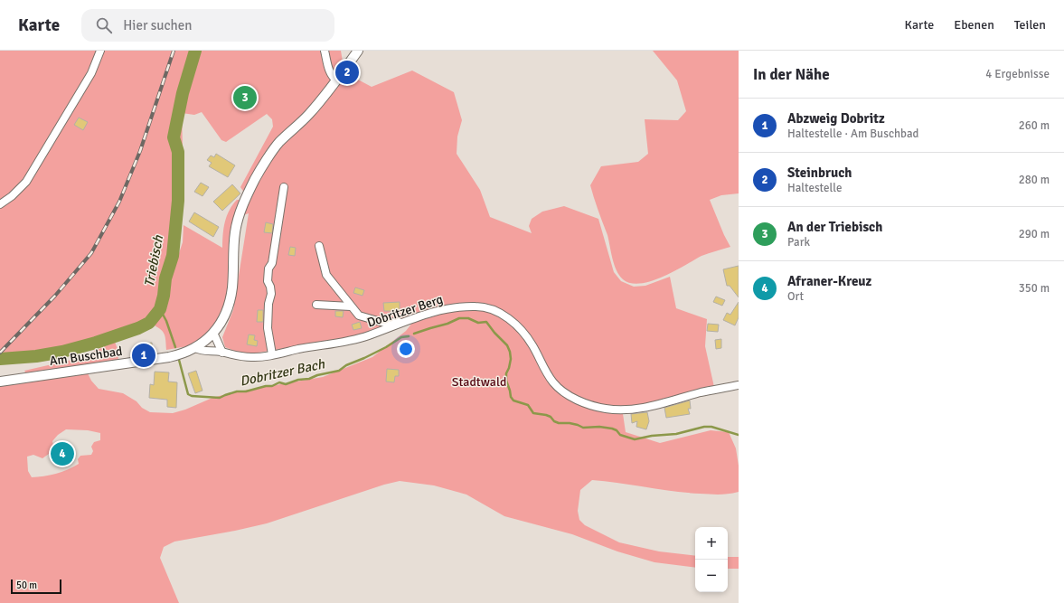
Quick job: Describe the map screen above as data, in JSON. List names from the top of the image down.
{
  "streets": {
    "main road": ["Am Buschbad"],
    "street": ["Dobritzer Berg"]
  },
  "crossings": [
    ["Dobritzer Berg", "Am Buschbad"]
  ],
  "water": ["Triebisch", "Dobritzer Bach"],
  "parks": ["Stadtwald"],
  "scale_bar": "50 m",
  "page": {
    "header": "Karte",
    "search": "Hier suchen",
    "nav": ["Karte", "Ebenen", "Teilen"],
    "heading": ["In der Nähe", "4 Ergebnisse"],
    "pins": [
      "2",
      "3",
      "1",
      "4"
    ],
    "list": [
      {
        "mark": "1",
        "name": "Abzweig Dobritz",
        "note": "Haltestelle · Am Buschbad",
        "value": "260 m"
      },
      {
        "mark": "2",
        "name": "Steinbruch",
        "note": "Haltestelle",
        "value": "280 m"
      },
      {
        "mark": "3",
        "name": "An der Triebisch",
        "note": "Park",
        "value": "290 m"
      },
      {
        "mark": "4",
        "name": "Afraner-Kreuz",
        "note": "Ort",
        "value": "350 m"
      }
    ],
    "map_buttons": ["+", "−"],
    "scale": "50 m"
  }
}
